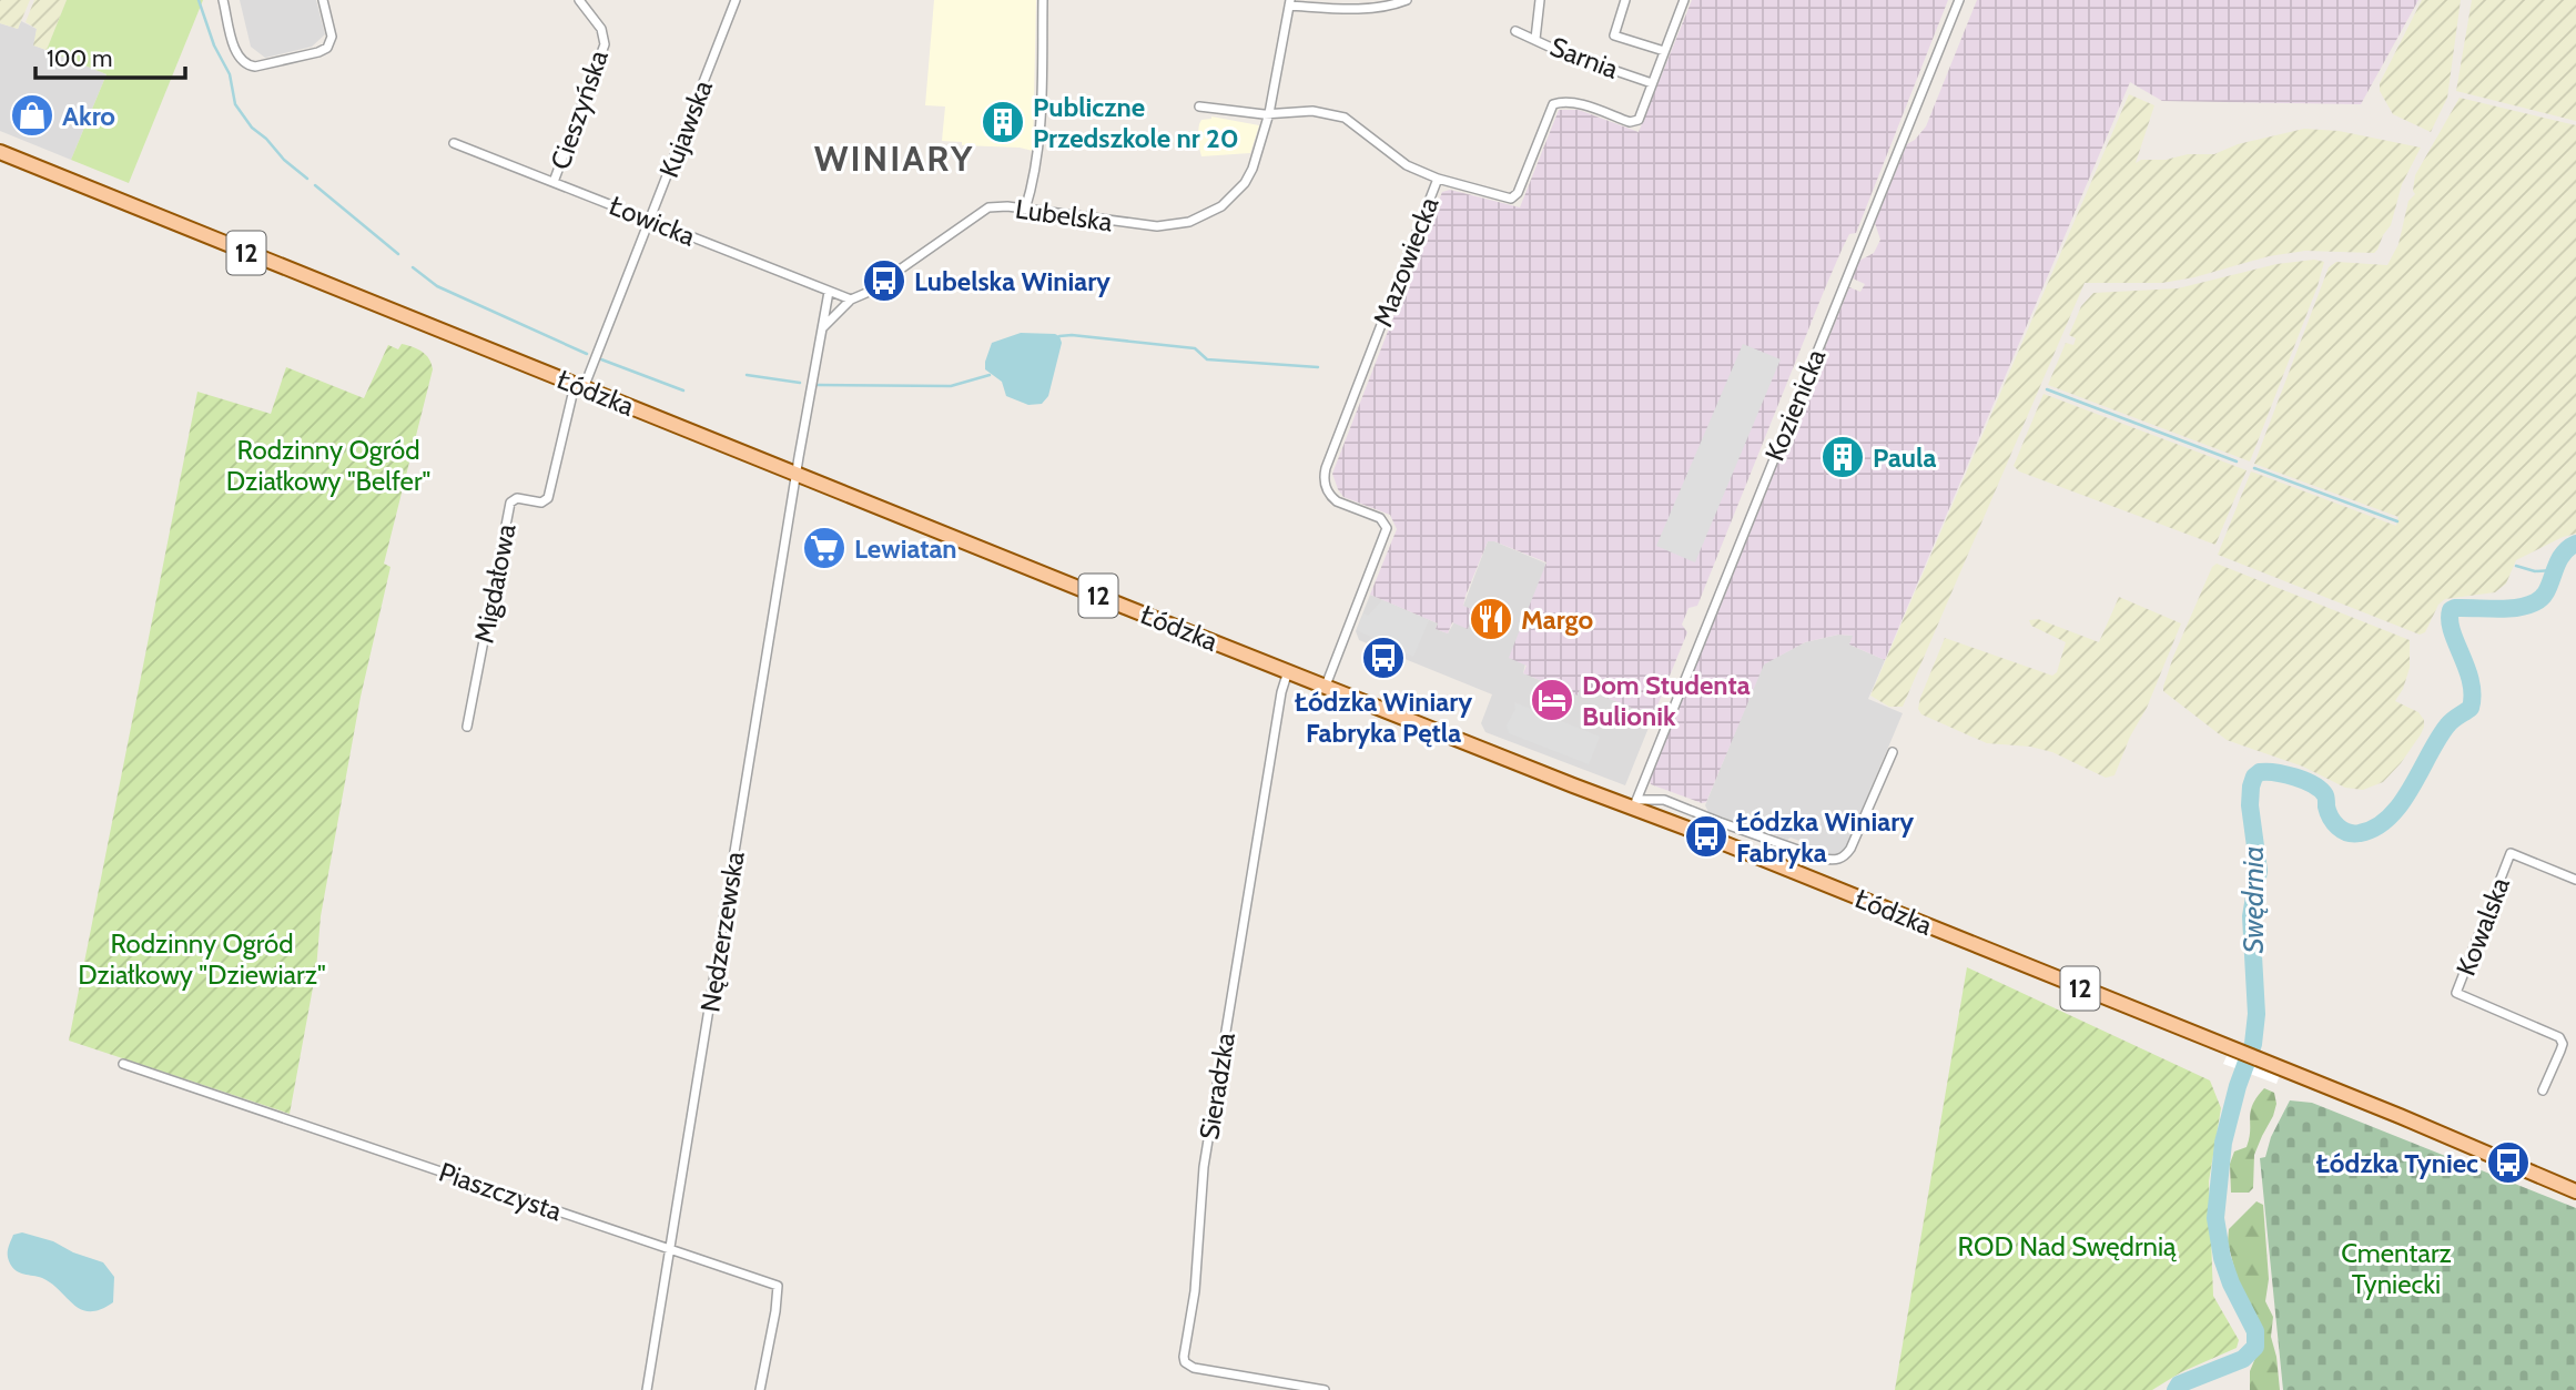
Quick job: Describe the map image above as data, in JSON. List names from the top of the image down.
{
  "streets": {
    "main road": ["12", "Łódzka"],
    "street": [
      "Sarnia",
      "Cieszyńska",
      "Kujawska",
      "Lubelska",
      "Łowicka",
      "Mazowiecka",
      "Kozienicka",
      "Migdałowa",
      "Kowalska",
      "Nędzerzewska",
      "Sieradzka",
      "Piaszczysta"
    ]
  },
  "crossings": [
    ["Sarnia", "Mazowiecka"],
    ["Cieszyńska", "Łowicka"],
    ["Kujawska", "Łowicka"],
    ["Kujawska", "Łódzka"],
    ["Kujawska", "Migdałowa"],
    ["Lubelska", "Łowicka"],
    ["Mazowiecka", "Łódzka"],
    ["Łódzka", "Kozienicka"],
    ["Łódzka", "Migdałowa"],
    ["Łódzka", "Nędzerzewska"],
    ["Łódzka", "Sieradzka"],
    ["Nędzerzewska", "Piaszczysta"]
  ],
  "districts": ["WINIARY"],
  "water": ["Swędrnia"],
  "parks": [
    "Rodzinny Ogród Działkowy \"Belfer\"",
    "Rodzinny Ogród Działkowy \"Dziewiarz\"",
    "ROD Nad Swędrnią",
    "Cmentarz Tyniecki"
  ],
  "places": {
    "shop": ["Akro"],
    "building": ["Publiczne Przedszkole nr 20", "Paula"],
    "bus stop": [
      "Lubelska Winiary",
      "Łódzka Winiary Fabryka Pętla",
      "Łódzka Winiary Fabryka",
      "Łódzka Tyniec"
    ],
    "supermarket": ["Lewiatan"],
    "restaurant": ["Margo"],
    "hotel": ["Dom Studenta Bulionik"]
  },
  "scale_bar": "100 m"
}
